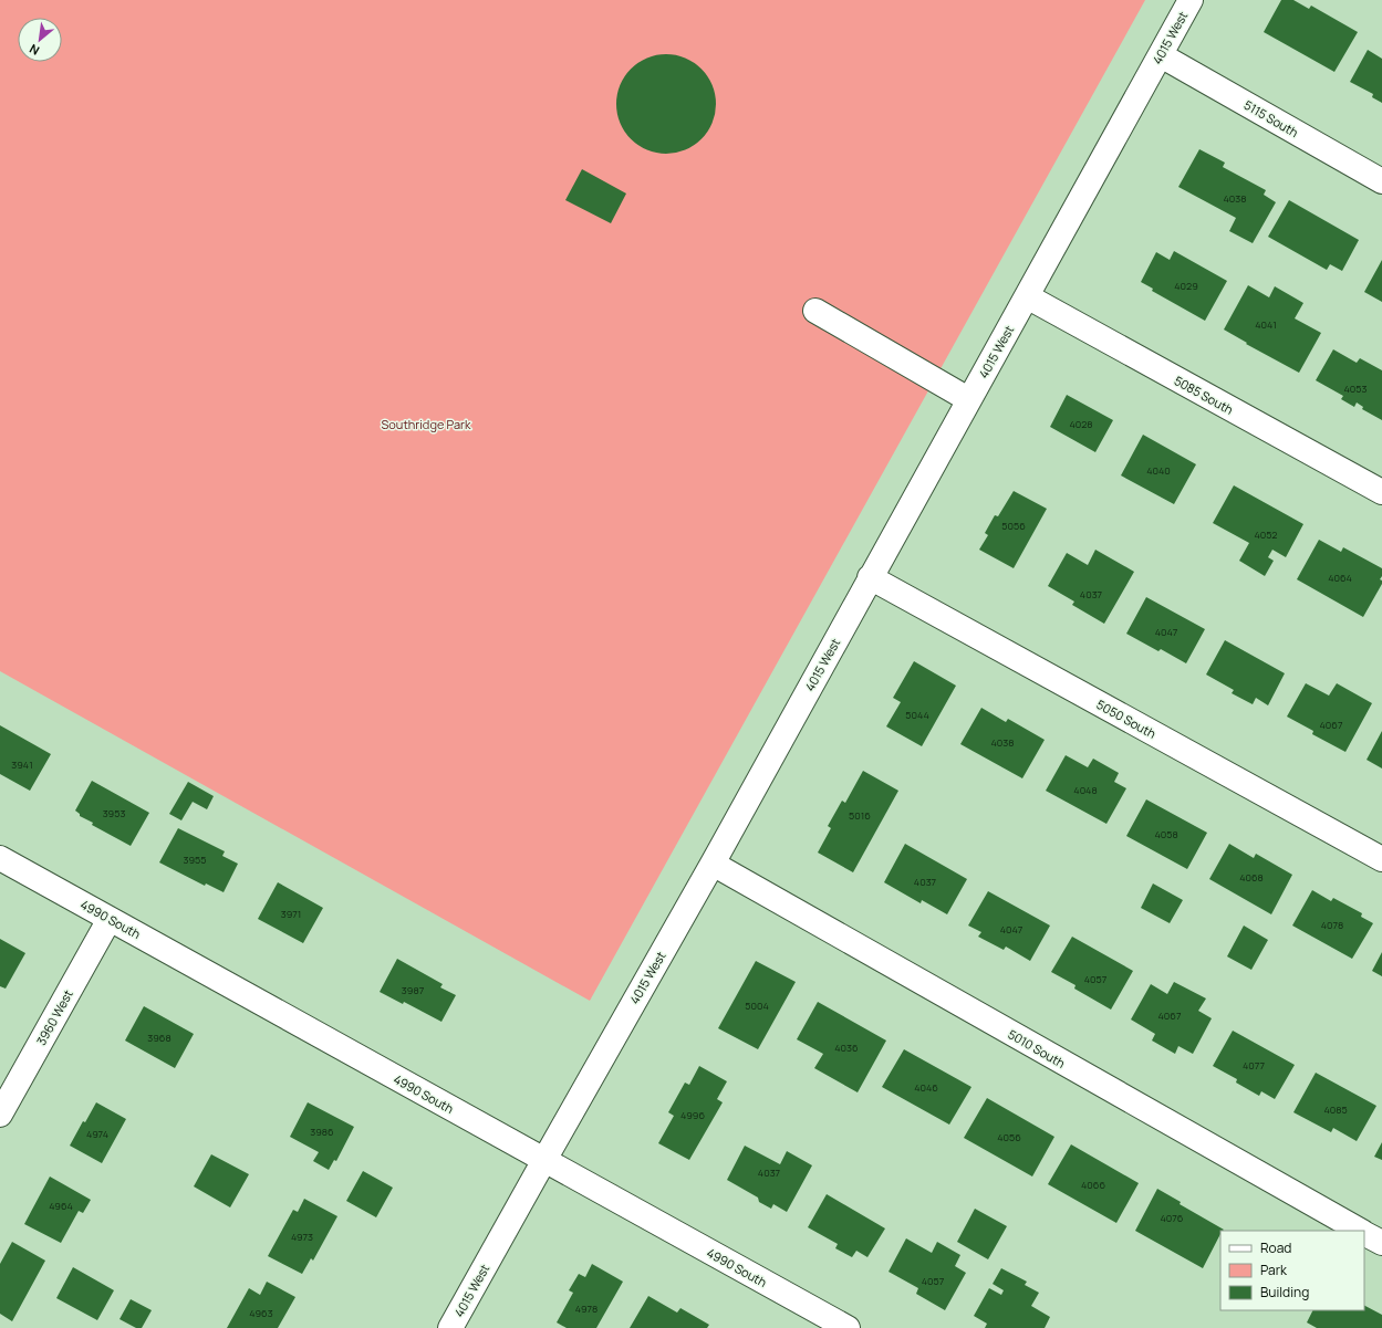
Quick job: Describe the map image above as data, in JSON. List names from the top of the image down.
{
  "streets": {
    "street": [
      "4015 West",
      "5115 South",
      "5085 South",
      "5050 South",
      "4990 South",
      "3960 West",
      "5010 South"
    ]
  },
  "crossings": [
    ["4015 West", "5115 South"],
    ["4015 West", "5085 South"],
    ["4015 West", "5050 South"],
    ["4015 West", "4990 South"],
    ["4015 West", "5010 South"],
    ["4990 South", "3960 West"]
  ],
  "parks": ["Southridge Park"],
  "house_numbers": [
    "4038",
    "4029",
    "4041",
    "4053",
    "4028",
    "4040",
    "5056",
    "4052",
    "4064",
    "4037",
    "4047",
    "5044",
    "4067",
    "4038",
    "3941",
    "4048",
    "3953",
    "5016",
    "4058",
    "3955",
    "4068",
    "4037",
    "3971",
    "4078",
    "4047",
    "4057",
    "3987",
    "5004",
    "4067",
    "3968",
    "4036",
    "4077",
    "4046",
    "4085",
    "4996",
    "3986",
    "4974",
    "4056",
    "4037",
    "4066",
    "4964",
    "4076",
    "4973",
    "4057",
    "4978",
    "4963"
  ],
  "legend": ["Road", "Park", "Building"],
  "north": "bottom left"
}
